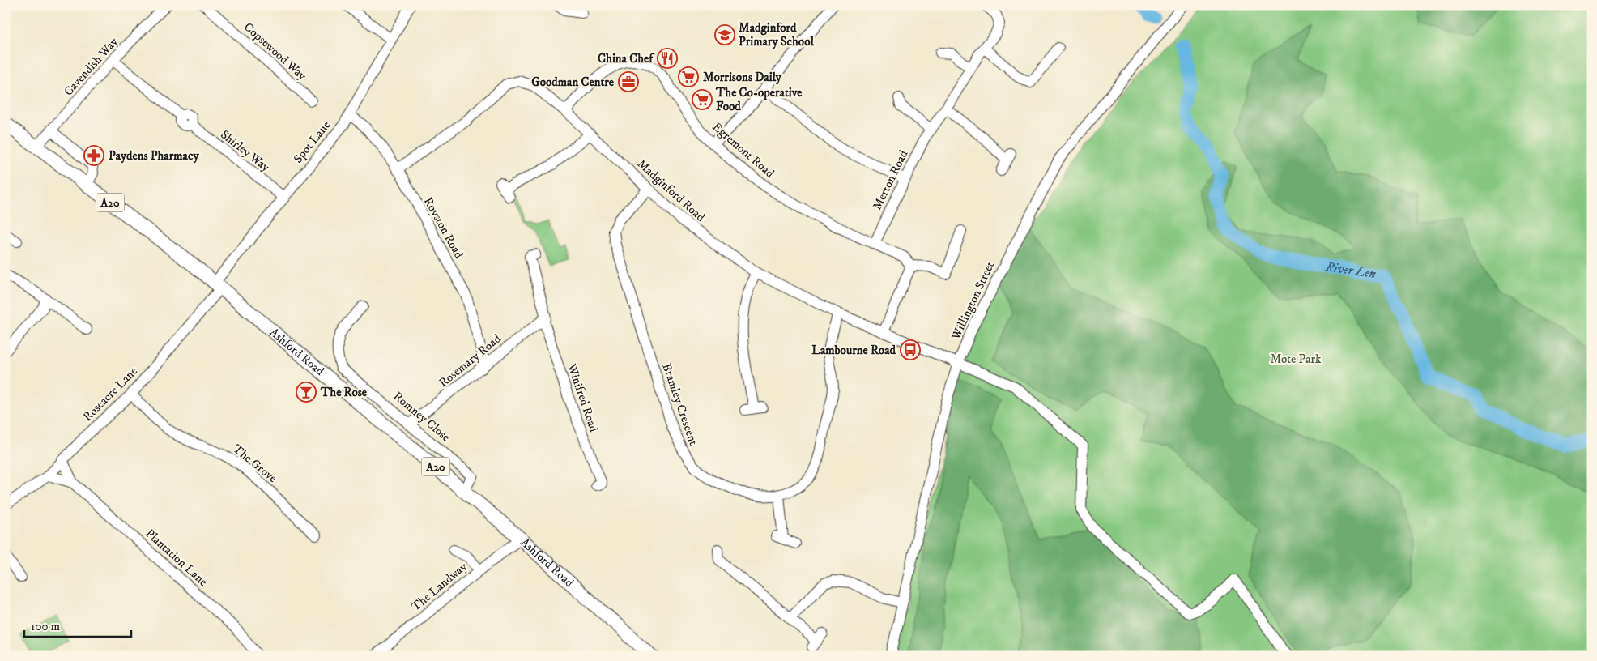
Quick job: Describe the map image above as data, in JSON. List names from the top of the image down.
{
  "streets": {
    "main road": ["A20", "Ashford Road"],
    "street": [
      "Copsewood Way",
      "Cavendish Way",
      "Spot Lane",
      "Egremont Road",
      "Shirley Way",
      "Merton Road",
      "Madginford Road",
      "Royston Road",
      "Willington Street",
      "Rosemary Road",
      "Roseacre Lane",
      "Winifred Road",
      "Bramley Crescent",
      "Romney Close",
      "The Grove",
      "Plantation Lane",
      "The Landway"
    ]
  },
  "crossings": [
    ["Cavendish Way", "Shirley Way"],
    ["Cavendish Way", "Ashford Road"],
    ["Spot Lane", "Shirley Way"],
    ["Spot Lane", "Royston Road"],
    ["Spot Lane", "Ashford Road"],
    ["Spot Lane", "Roseacre Lane"],
    ["Egremont Road", "Merton Road"],
    ["Egremont Road", "Madginford Road"],
    ["Madginford Road", "Royston Road"],
    ["Madginford Road", "Willington Street"],
    ["Madginford Road", "Bramley Crescent"],
    ["Royston Road", "Rosemary Road"],
    ["Ashford Road", "Roseacre Lane"],
    ["Ashford Road", "Romney Close"],
    ["Ashford Road", "The Landway"],
    ["Rosemary Road", "Winifred Road"],
    ["Rosemary Road", "Romney Close"],
    ["Roseacre Lane", "The Grove"],
    ["Roseacre Lane", "Plantation Lane"]
  ],
  "water": ["River Len"],
  "parks": ["Mote Park"],
  "places": {
    "school or university": ["Madginford Primary School"],
    "restaurant": ["China Chef"],
    "supermarket": ["Morrisons Daily", "The Co-operative Food"],
    "office": ["Goodman Centre"],
    "pharmacy": ["Paydens Pharmacy"],
    "bus stop": ["Lambourne Road"],
    "bar": ["The Rose"]
  },
  "scale_bar": "100 m"
}
